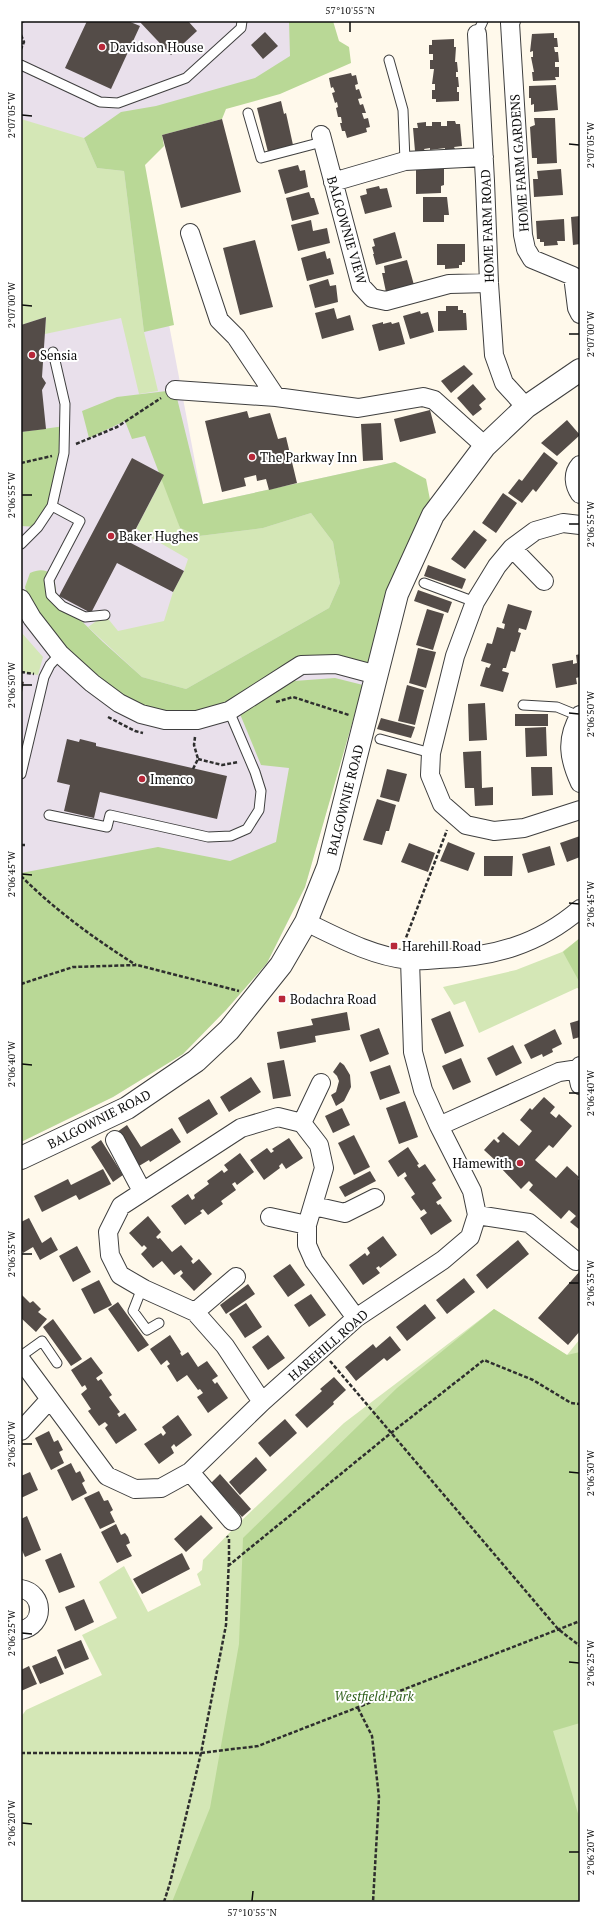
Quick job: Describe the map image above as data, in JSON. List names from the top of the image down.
{
  "streets": {
    "street": [
      "HOME FARM GARDENS",
      "HOME FARM ROAD",
      "BALGOWNIE VIEW",
      "BALGOWNIE ROAD",
      "HAREHILL ROAD"
    ]
  },
  "crossings": [
    ["HOME FARM ROAD", "BALGOWNIE VIEW"],
    ["HOME FARM ROAD", "BALGOWNIE ROAD"]
  ],
  "parks": ["Westfield Park"],
  "places": {
    "other": [
      "Davidson House",
      "Sensia",
      "The Parkway Inn",
      "Baker Hughes",
      "Imenco",
      "Hamewith"
    ],
    "transit": ["Harehill Road", "Bodachra Road"]
  },
  "coordinates": [
    "57°10'55\"N",
    "2°07'05\"W",
    "2°07'00\"W",
    "2°06'55\"W",
    "2°06'50\"W",
    "2°06'45\"W",
    "2°06'40\"W",
    "2°06'35\"W",
    "2°06'30\"W",
    "2°06'25\"W",
    "2°06'20\"W"
  ]
}
